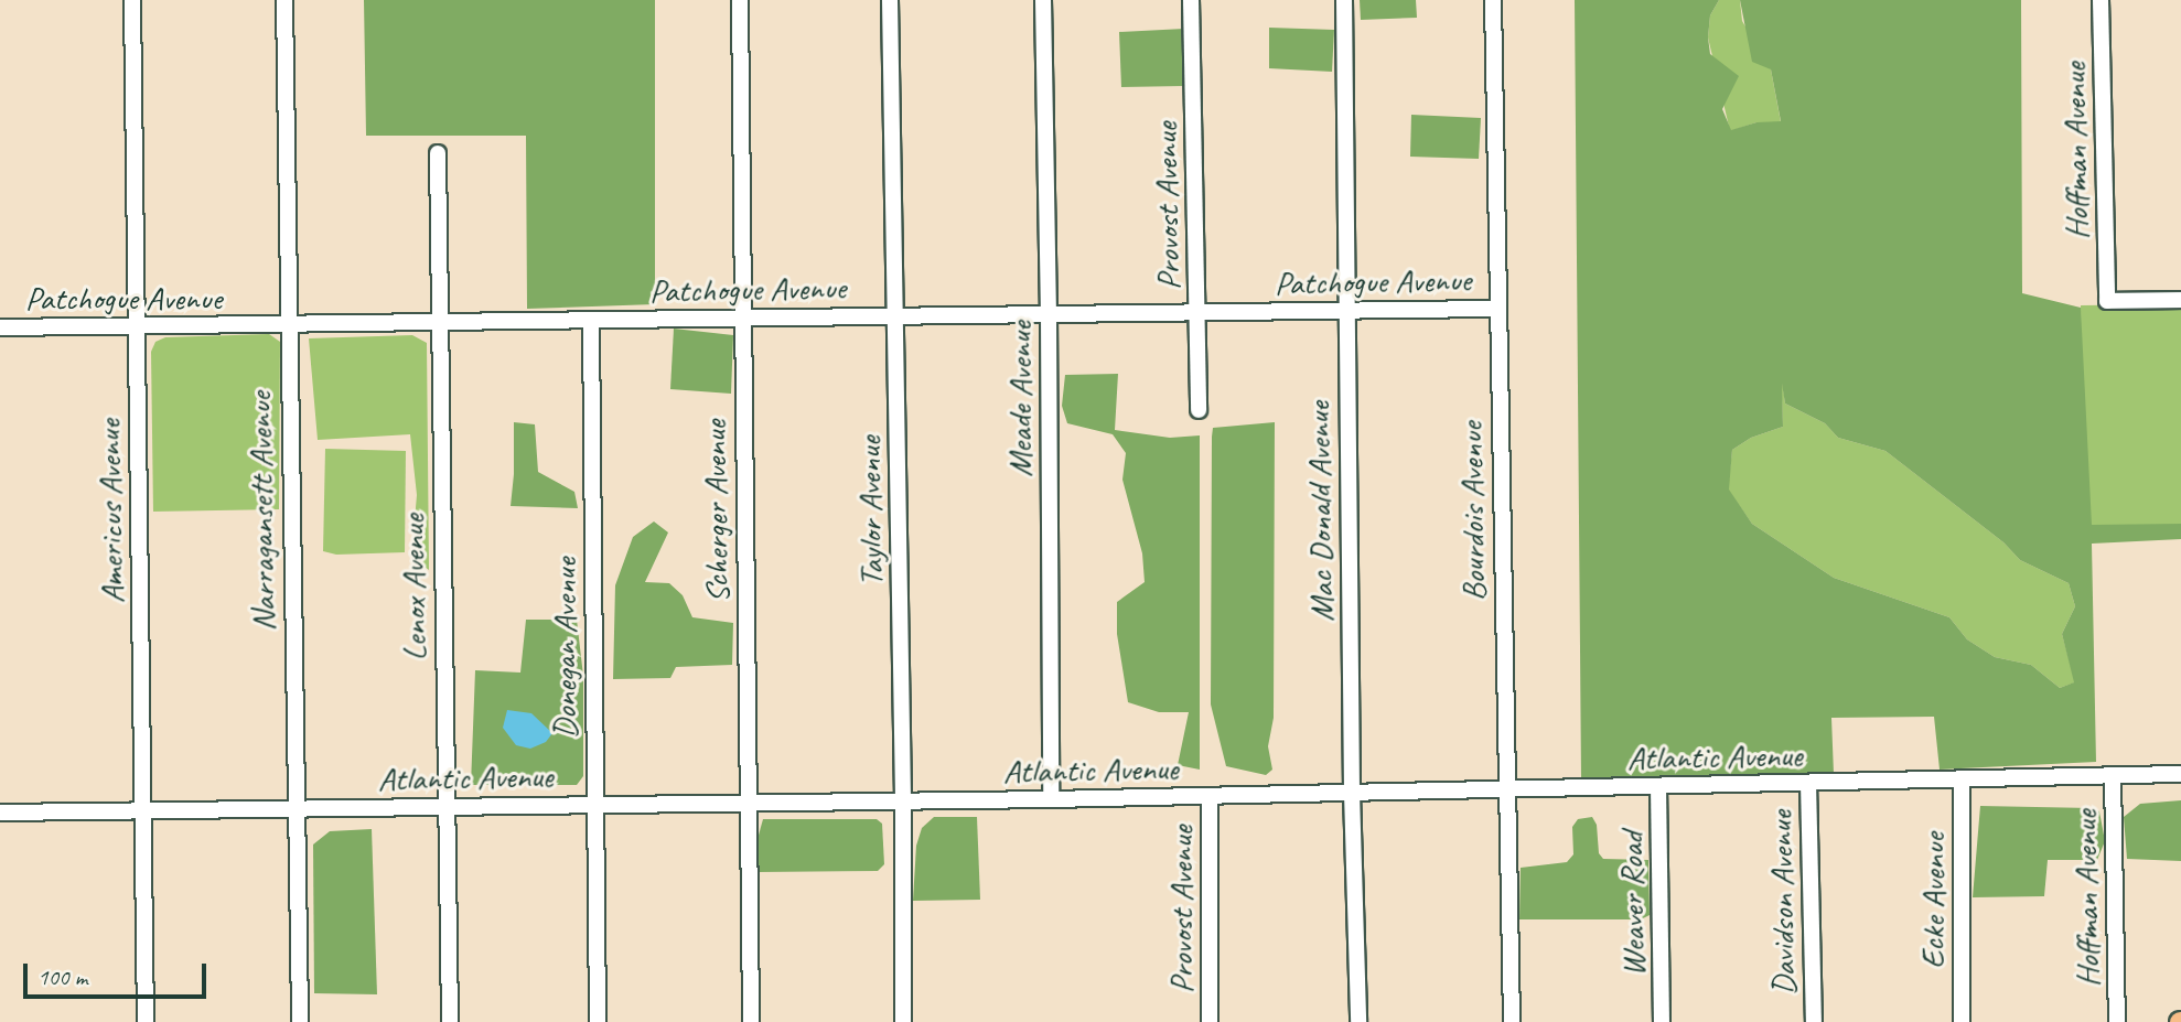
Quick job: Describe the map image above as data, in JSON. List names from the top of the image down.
{
  "streets": {
    "street": [
      "Hoffman Avenue",
      "Provost Avenue",
      "Patchogue Avenue",
      "Meade Avenue",
      "Americus Avenue",
      "Narragansett Avenue",
      "Scherger Avenue",
      "Taylor Avenue",
      "Mac Donald Avenue",
      "Bourdois Avenue",
      "Lenox Avenue",
      "Donegan Avenue",
      "Atlantic Avenue",
      "Ecke Avenue",
      "Davidson Avenue",
      "Weaver Road"
    ]
  },
  "crossings": [
    ["Hoffman Avenue", "Atlantic Avenue"],
    ["Provost Avenue", "Patchogue Avenue"],
    ["Provost Avenue", "Atlantic Avenue"],
    ["Patchogue Avenue", "Meade Avenue"],
    ["Patchogue Avenue", "Americus Avenue"],
    ["Patchogue Avenue", "Narragansett Avenue"],
    ["Patchogue Avenue", "Scherger Avenue"],
    ["Patchogue Avenue", "Taylor Avenue"],
    ["Patchogue Avenue", "Mac Donald Avenue"],
    ["Patchogue Avenue", "Bourdois Avenue"],
    ["Patchogue Avenue", "Lenox Avenue"],
    ["Patchogue Avenue", "Donegan Avenue"],
    ["Meade Avenue", "Atlantic Avenue"],
    ["Americus Avenue", "Atlantic Avenue"],
    ["Narragansett Avenue", "Atlantic Avenue"],
    ["Scherger Avenue", "Atlantic Avenue"],
    ["Taylor Avenue", "Atlantic Avenue"],
    ["Mac Donald Avenue", "Atlantic Avenue"],
    ["Bourdois Avenue", "Atlantic Avenue"],
    ["Lenox Avenue", "Atlantic Avenue"],
    ["Donegan Avenue", "Atlantic Avenue"],
    ["Atlantic Avenue", "Ecke Avenue"],
    ["Atlantic Avenue", "Davidson Avenue"],
    ["Atlantic Avenue", "Weaver Road"]
  ],
  "scale_bar": "100 m"
}
